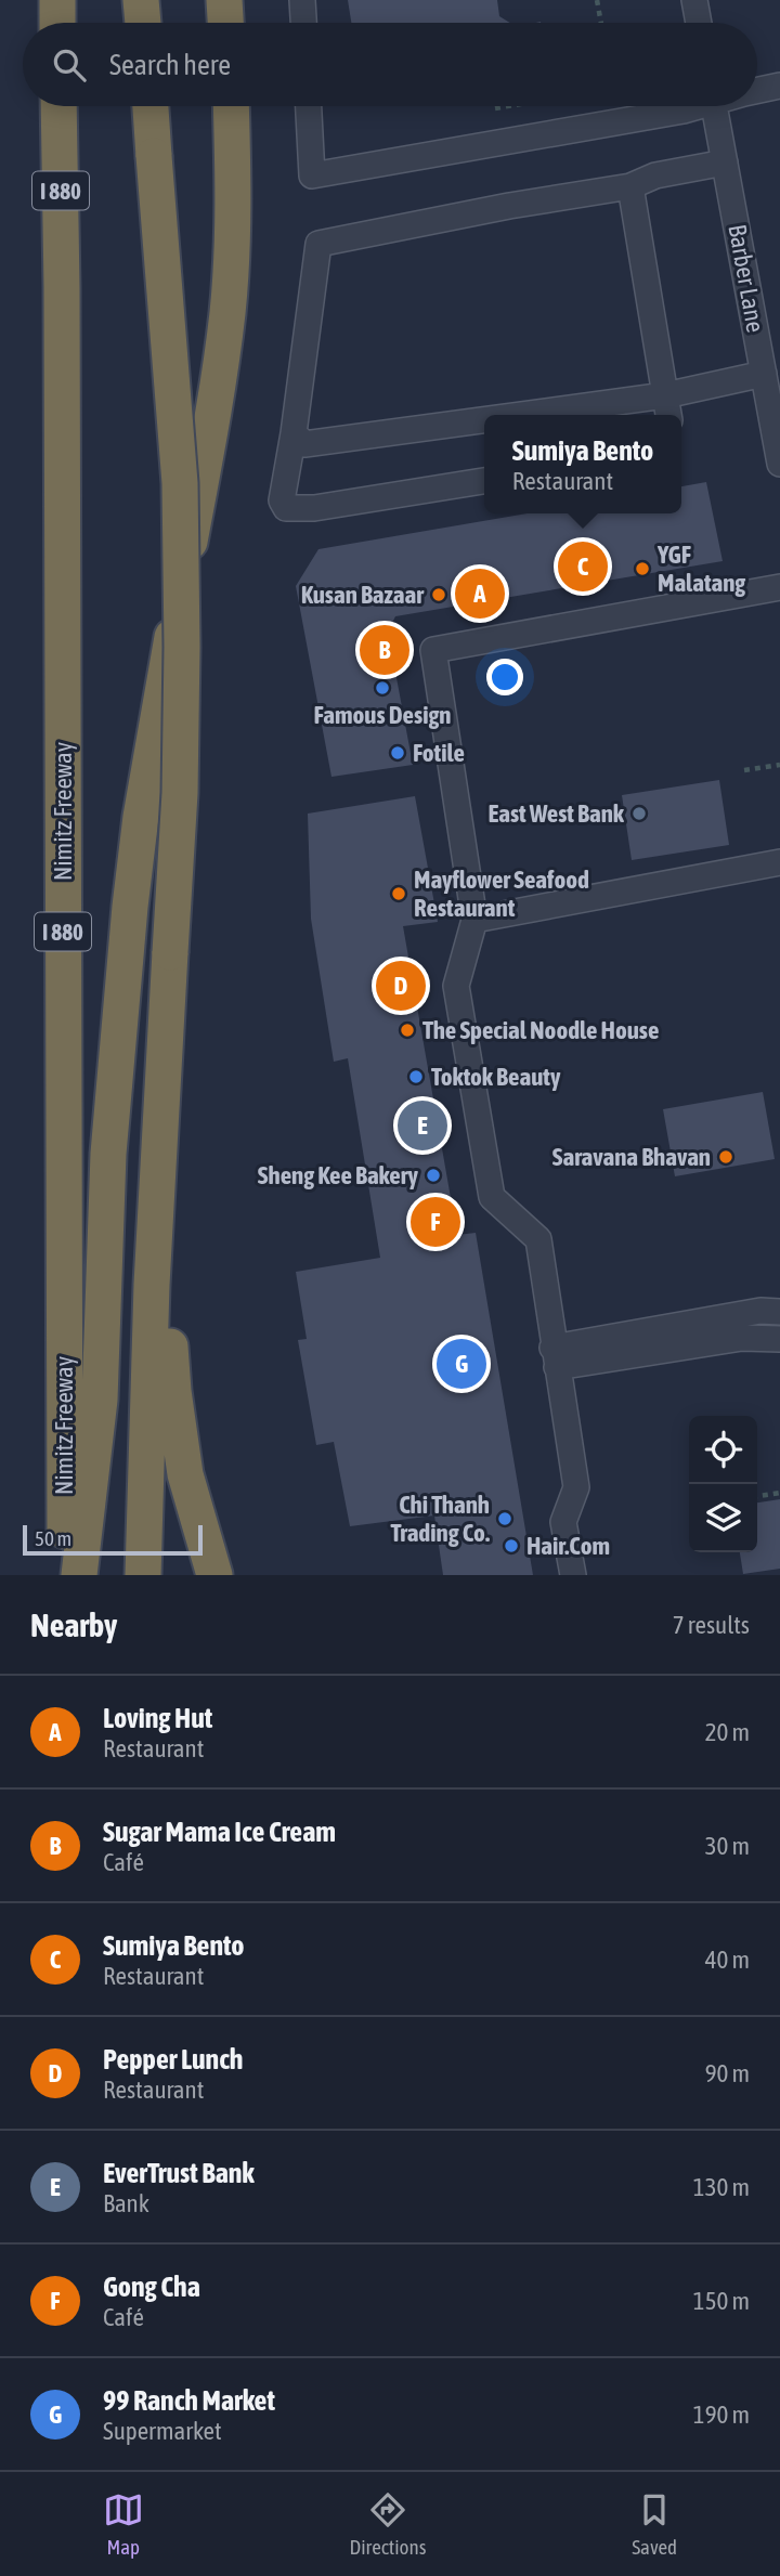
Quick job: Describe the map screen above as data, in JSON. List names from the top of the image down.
{
  "streets": {
    "highway": ["I 880", "Nimitz Freeway"],
    "street": ["Barber Lane"]
  },
  "places": [
    "YGF Malatang",
    "Kusan Bazaar",
    "Famous Design",
    "Fotile",
    "East West Bank",
    "Mayflower Seafood Restaurant",
    "The Special Noodle House",
    "Toktok Beauty",
    "Saravana Bhavan",
    "Sheng Kee Bakery",
    "Chi Thanh Trading Co.",
    "Hair.Com"
  ],
  "scale_bar": "50 m",
  "page": {
    "search": "Search here",
    "popup": ["Sumiya Bento", "Restaurant"],
    "pins": [
      "C",
      "A",
      "B",
      "D",
      "E",
      "F",
      "G"
    ],
    "scale": "50 m",
    "heading": ["Nearby", "7 results"],
    "list": [
      {
        "mark": "A",
        "name": "Loving Hut",
        "note": "Restaurant",
        "value": "20 m"
      },
      {
        "mark": "B",
        "name": "Sugar Mama Ice Cream",
        "note": "Café",
        "value": "30 m"
      },
      {
        "mark": "C",
        "name": "Sumiya Bento",
        "note": "Restaurant",
        "value": "40 m"
      },
      {
        "mark": "D",
        "name": "Pepper Lunch",
        "note": "Restaurant",
        "value": "90 m"
      },
      {
        "mark": "E",
        "name": "EverTrust Bank",
        "note": "Bank",
        "value": "130 m"
      },
      {
        "mark": "F",
        "name": "Gong Cha",
        "note": "Café",
        "value": "150 m"
      },
      {
        "mark": "G",
        "name": "99 Ranch Market",
        "note": "Supermarket",
        "value": "190 m"
      }
    ],
    "nav": ["Map", "Directions", "Saved"]
  }
}
